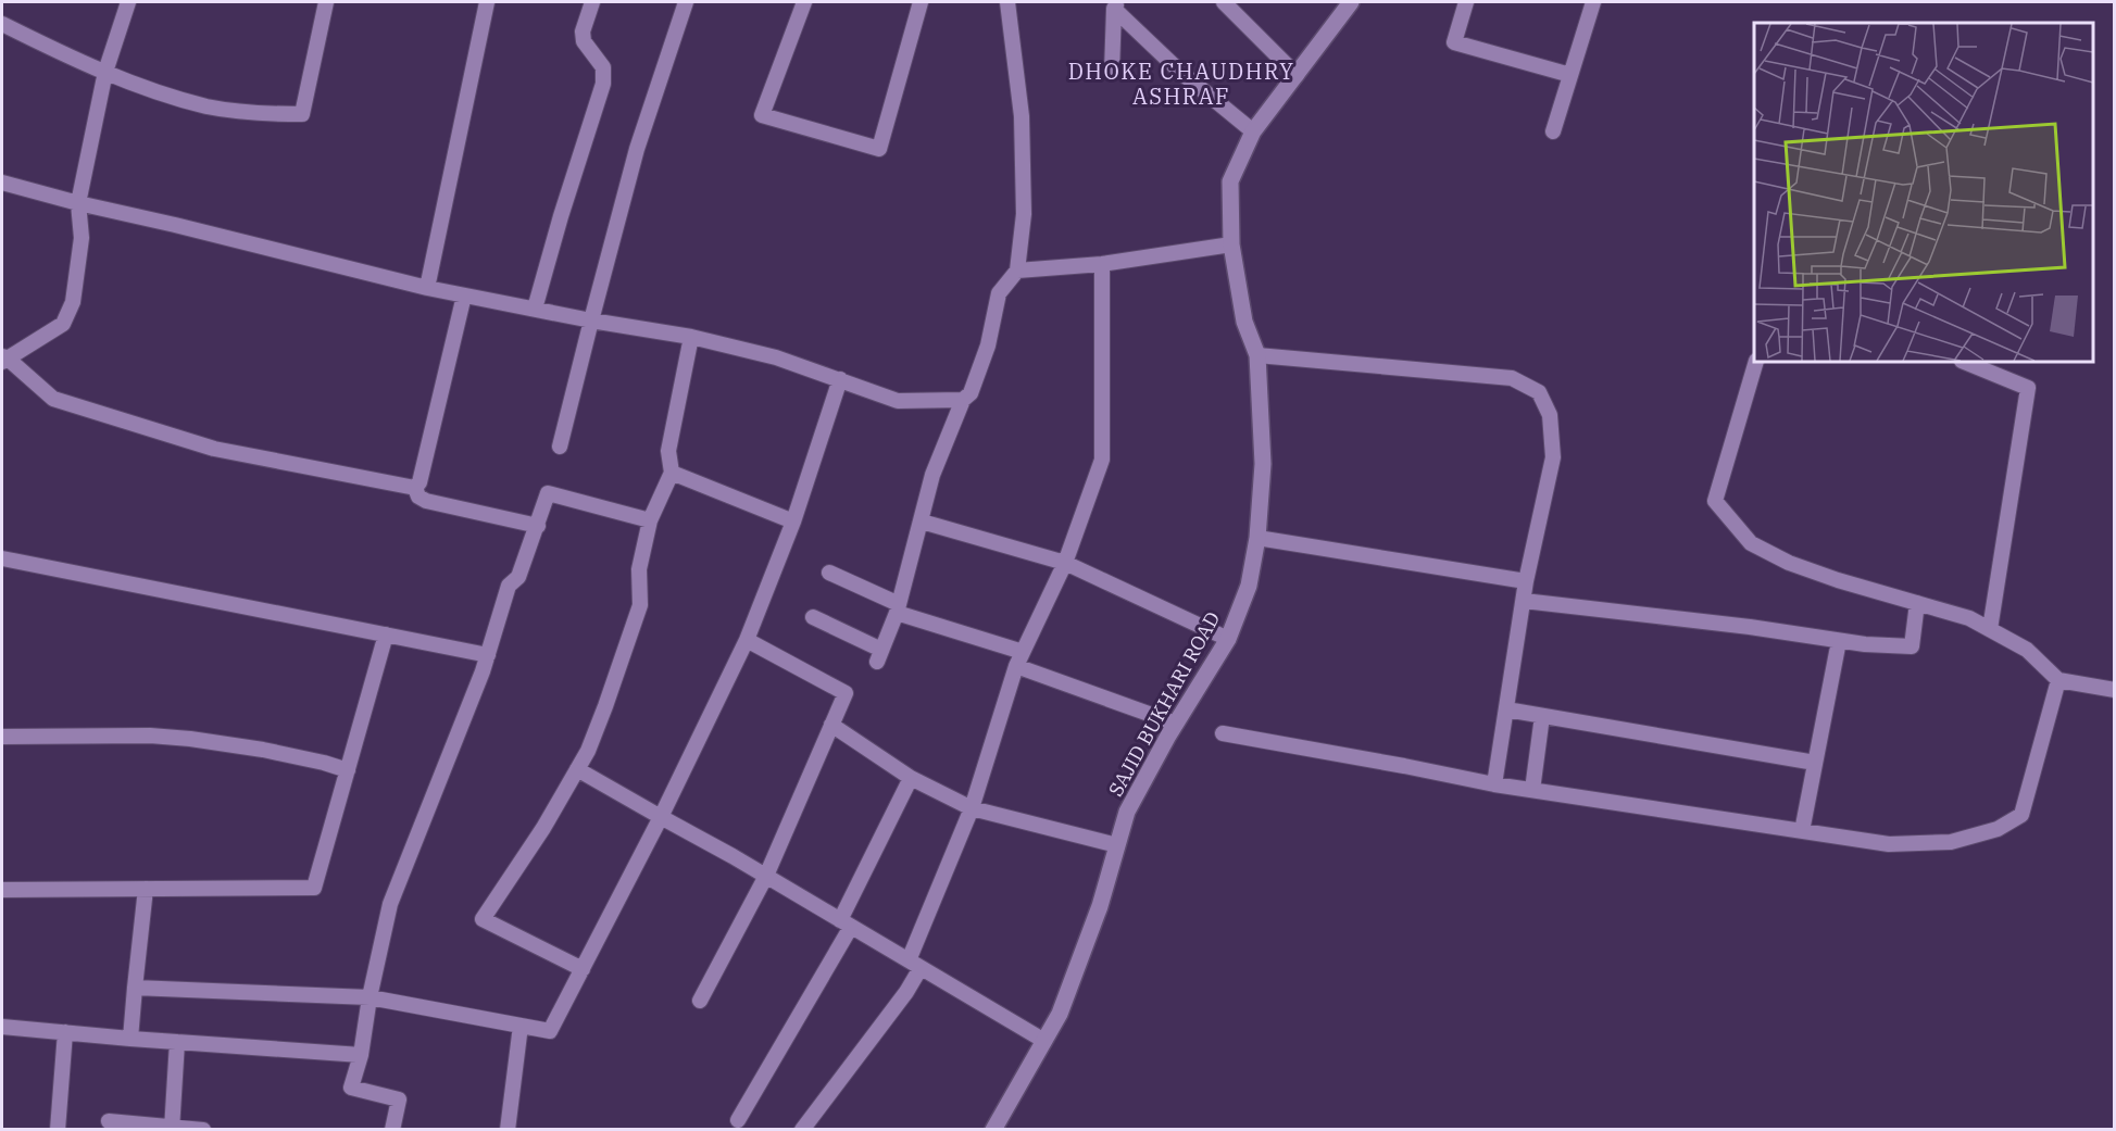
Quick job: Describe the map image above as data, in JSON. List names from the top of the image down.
{
  "streets": {
    "street": ["SAJID BUKHARI ROAD"]
  },
  "districts": ["DHOKE CHAUDHRY ASHRAF"]
}
